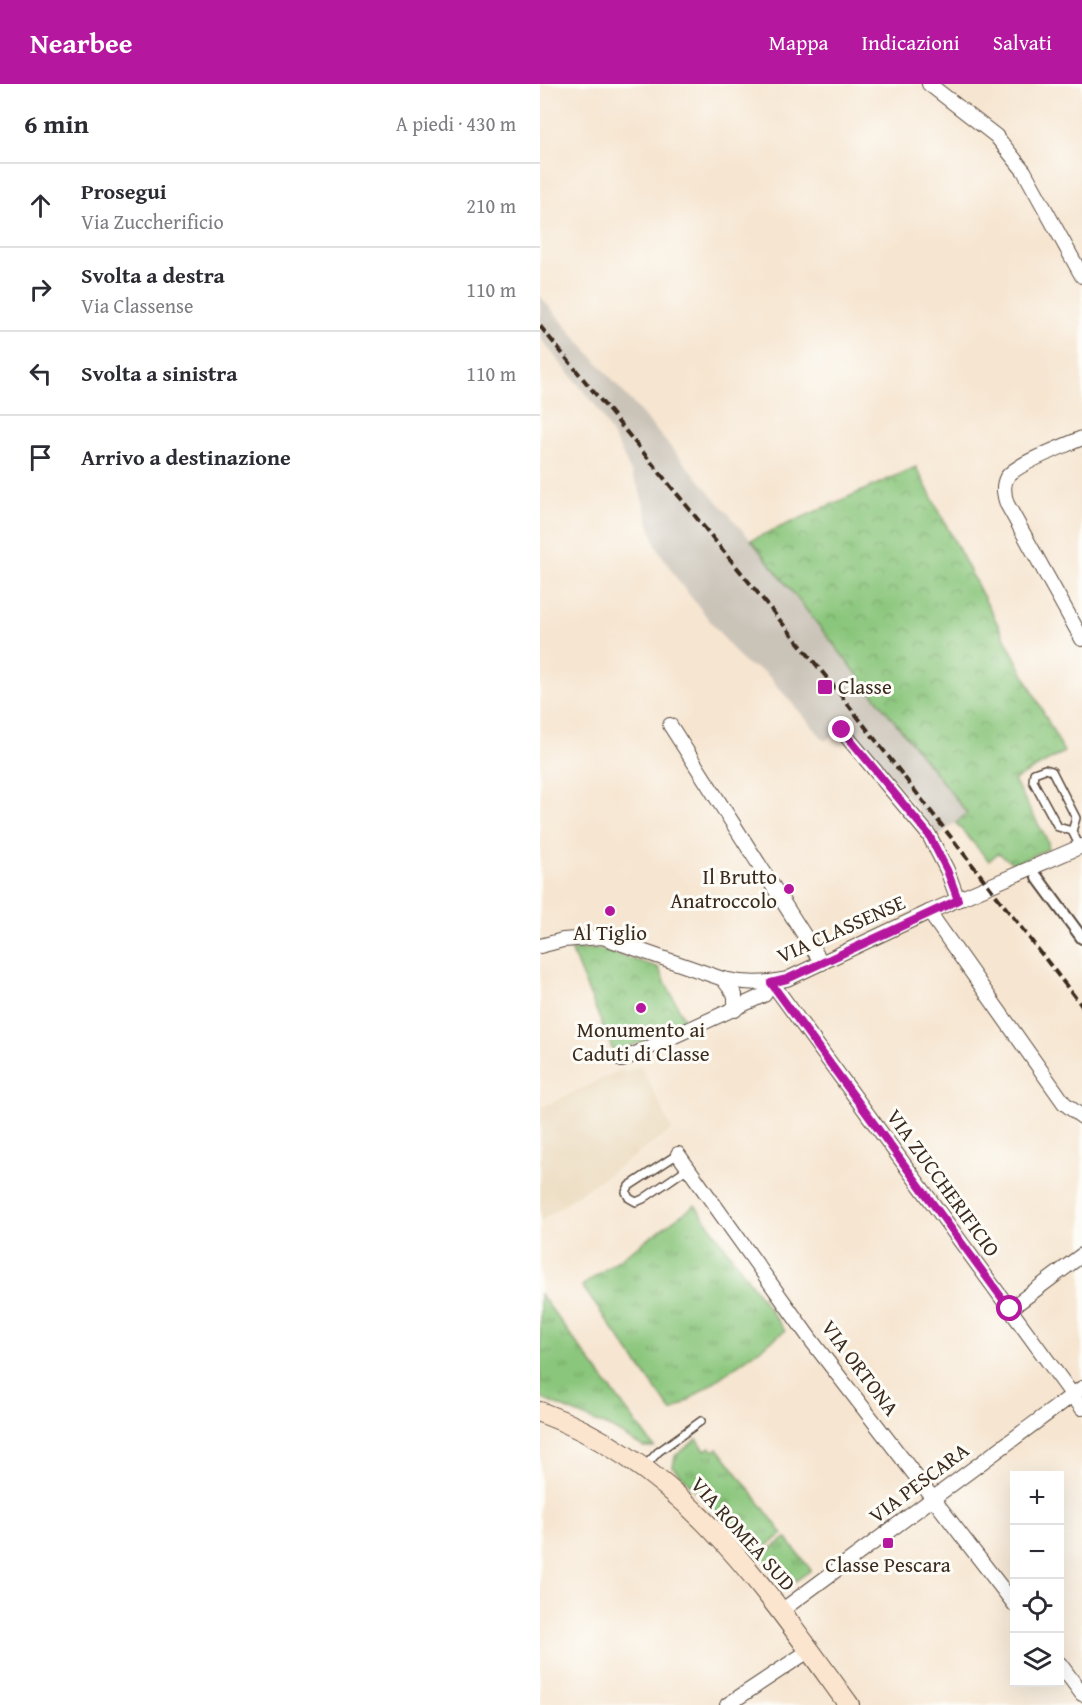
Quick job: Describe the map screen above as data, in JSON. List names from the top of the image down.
{
  "streets": {
    "main road": ["VIA ROMEA SUD"],
    "street": [
      "VIA CLASSENSE",
      "VIA ZUCCHERIFICIO",
      "VIA ORTONA",
      "VIA PESCARA"
    ]
  },
  "crossings": [
    ["VIA CLASSENSE", "VIA ZUCCHERIFICIO"],
    ["VIA ZUCCHERIFICIO", "VIA PESCARA"],
    ["VIA ORTONA", "VIA PESCARA"],
    ["VIA PESCARA", "VIA ROMEA SUD"]
  ],
  "places": {
    "transit": ["Classe", "Classe Pescara"],
    "other": ["Il Brutto Anatroccolo", "Al Tiglio", "Monumento ai Caduti di Classe"]
  },
  "page": {
    "header": "Nearbee",
    "nav": ["Mappa", "Indicazioni", "Salvati"],
    "heading": ["6 min", "A piedi · 430 m"],
    "list": [
      ["Prosegui", "Via Zuccherificio", "210 m"],
      ["Svolta a destra", "Via Classense", "110 m"],
      ["Svolta a sinistra", "110 m"],
      "Arrivo a destinazione"
    ],
    "map_buttons": ["+", "−"]
  }
}
